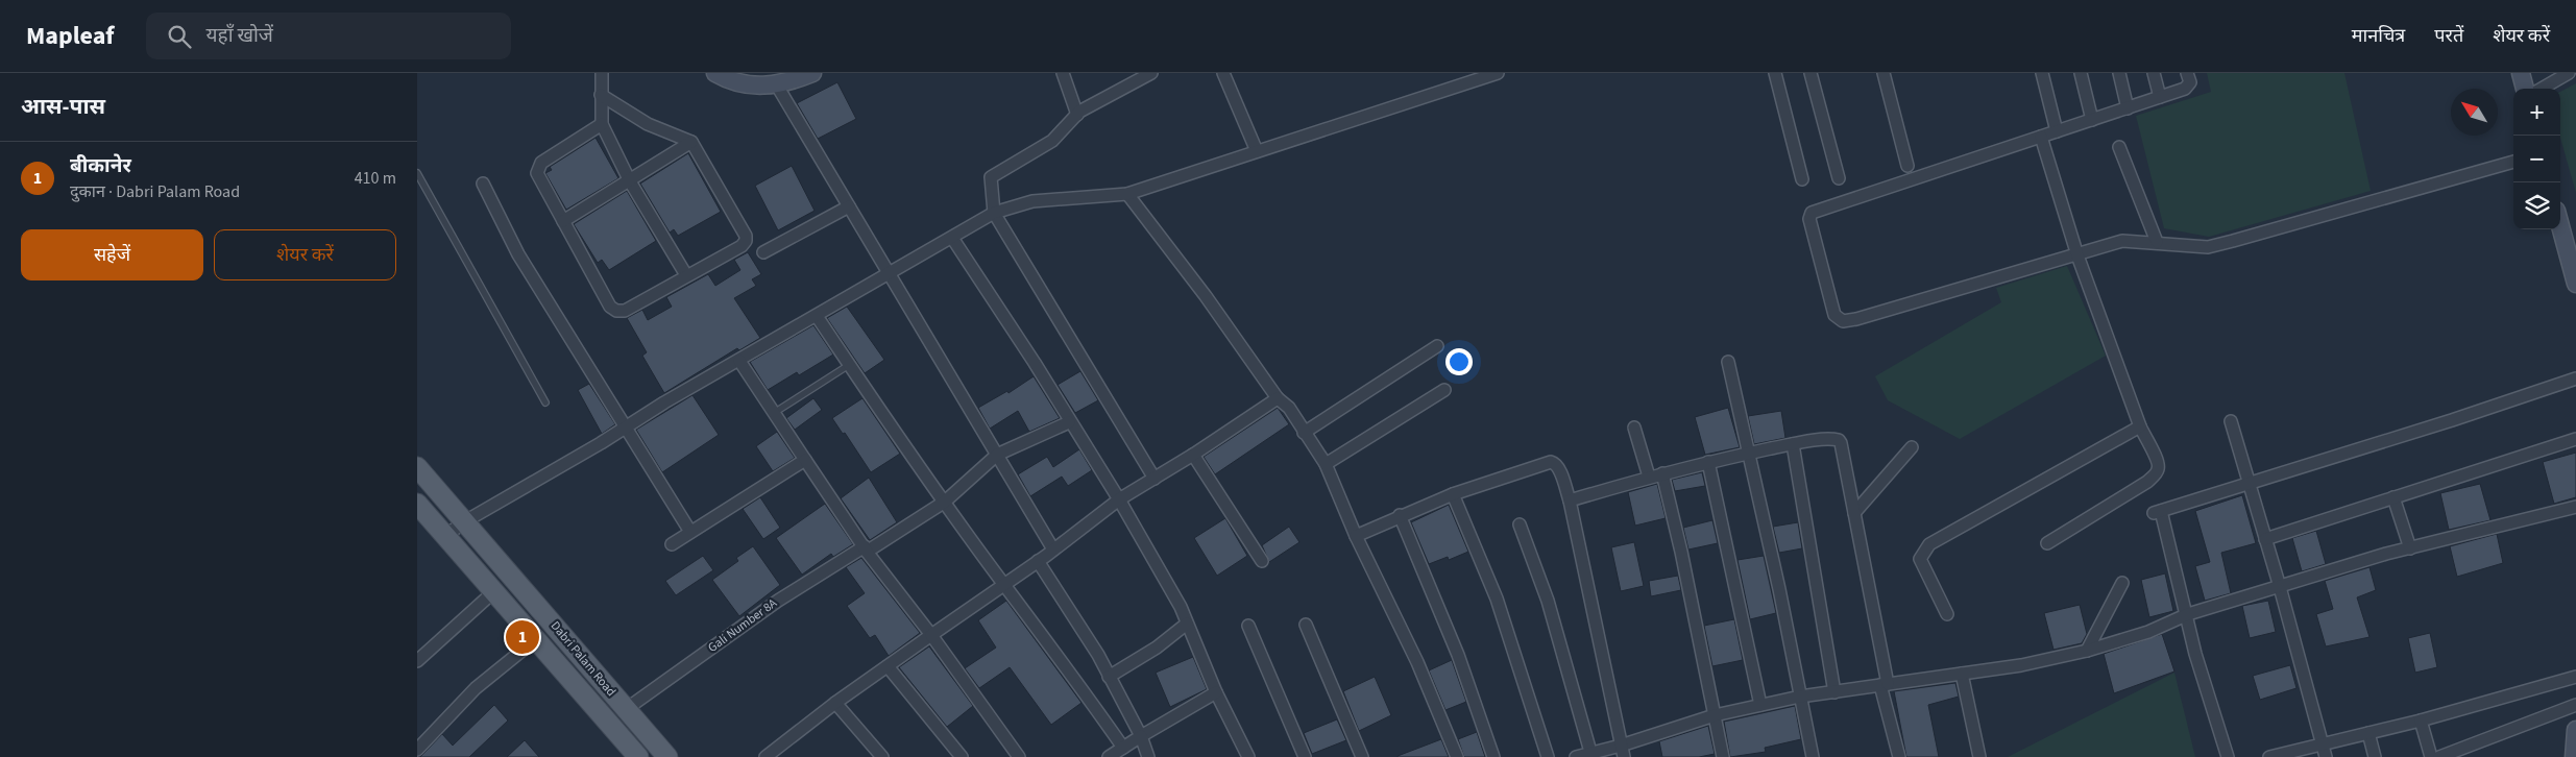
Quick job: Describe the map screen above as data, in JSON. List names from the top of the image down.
{
  "streets": {
    "main road": ["Dabri Palam Road"],
    "street": ["Gali Number 8A"]
  },
  "crossings": [
    ["Gali Number 8A", "Dabri Palam Road"]
  ],
  "north": "top left",
  "page": {
    "header": "Mapleaf",
    "search": "यहाँ खोजें",
    "nav": ["मानचित्र", "परतें", "शेयर करें"],
    "heading": "आस-पास",
    "map_buttons": ["+", "−"],
    "list": [
      {
        "mark": "1",
        "name": "बीकानेर",
        "note": "दुकान · Dabri Palam Road",
        "value": "410 m"
      }
    ],
    "buttons": ["सहेजें", "शेयर करें"],
    "pins": "1"
  }
}
